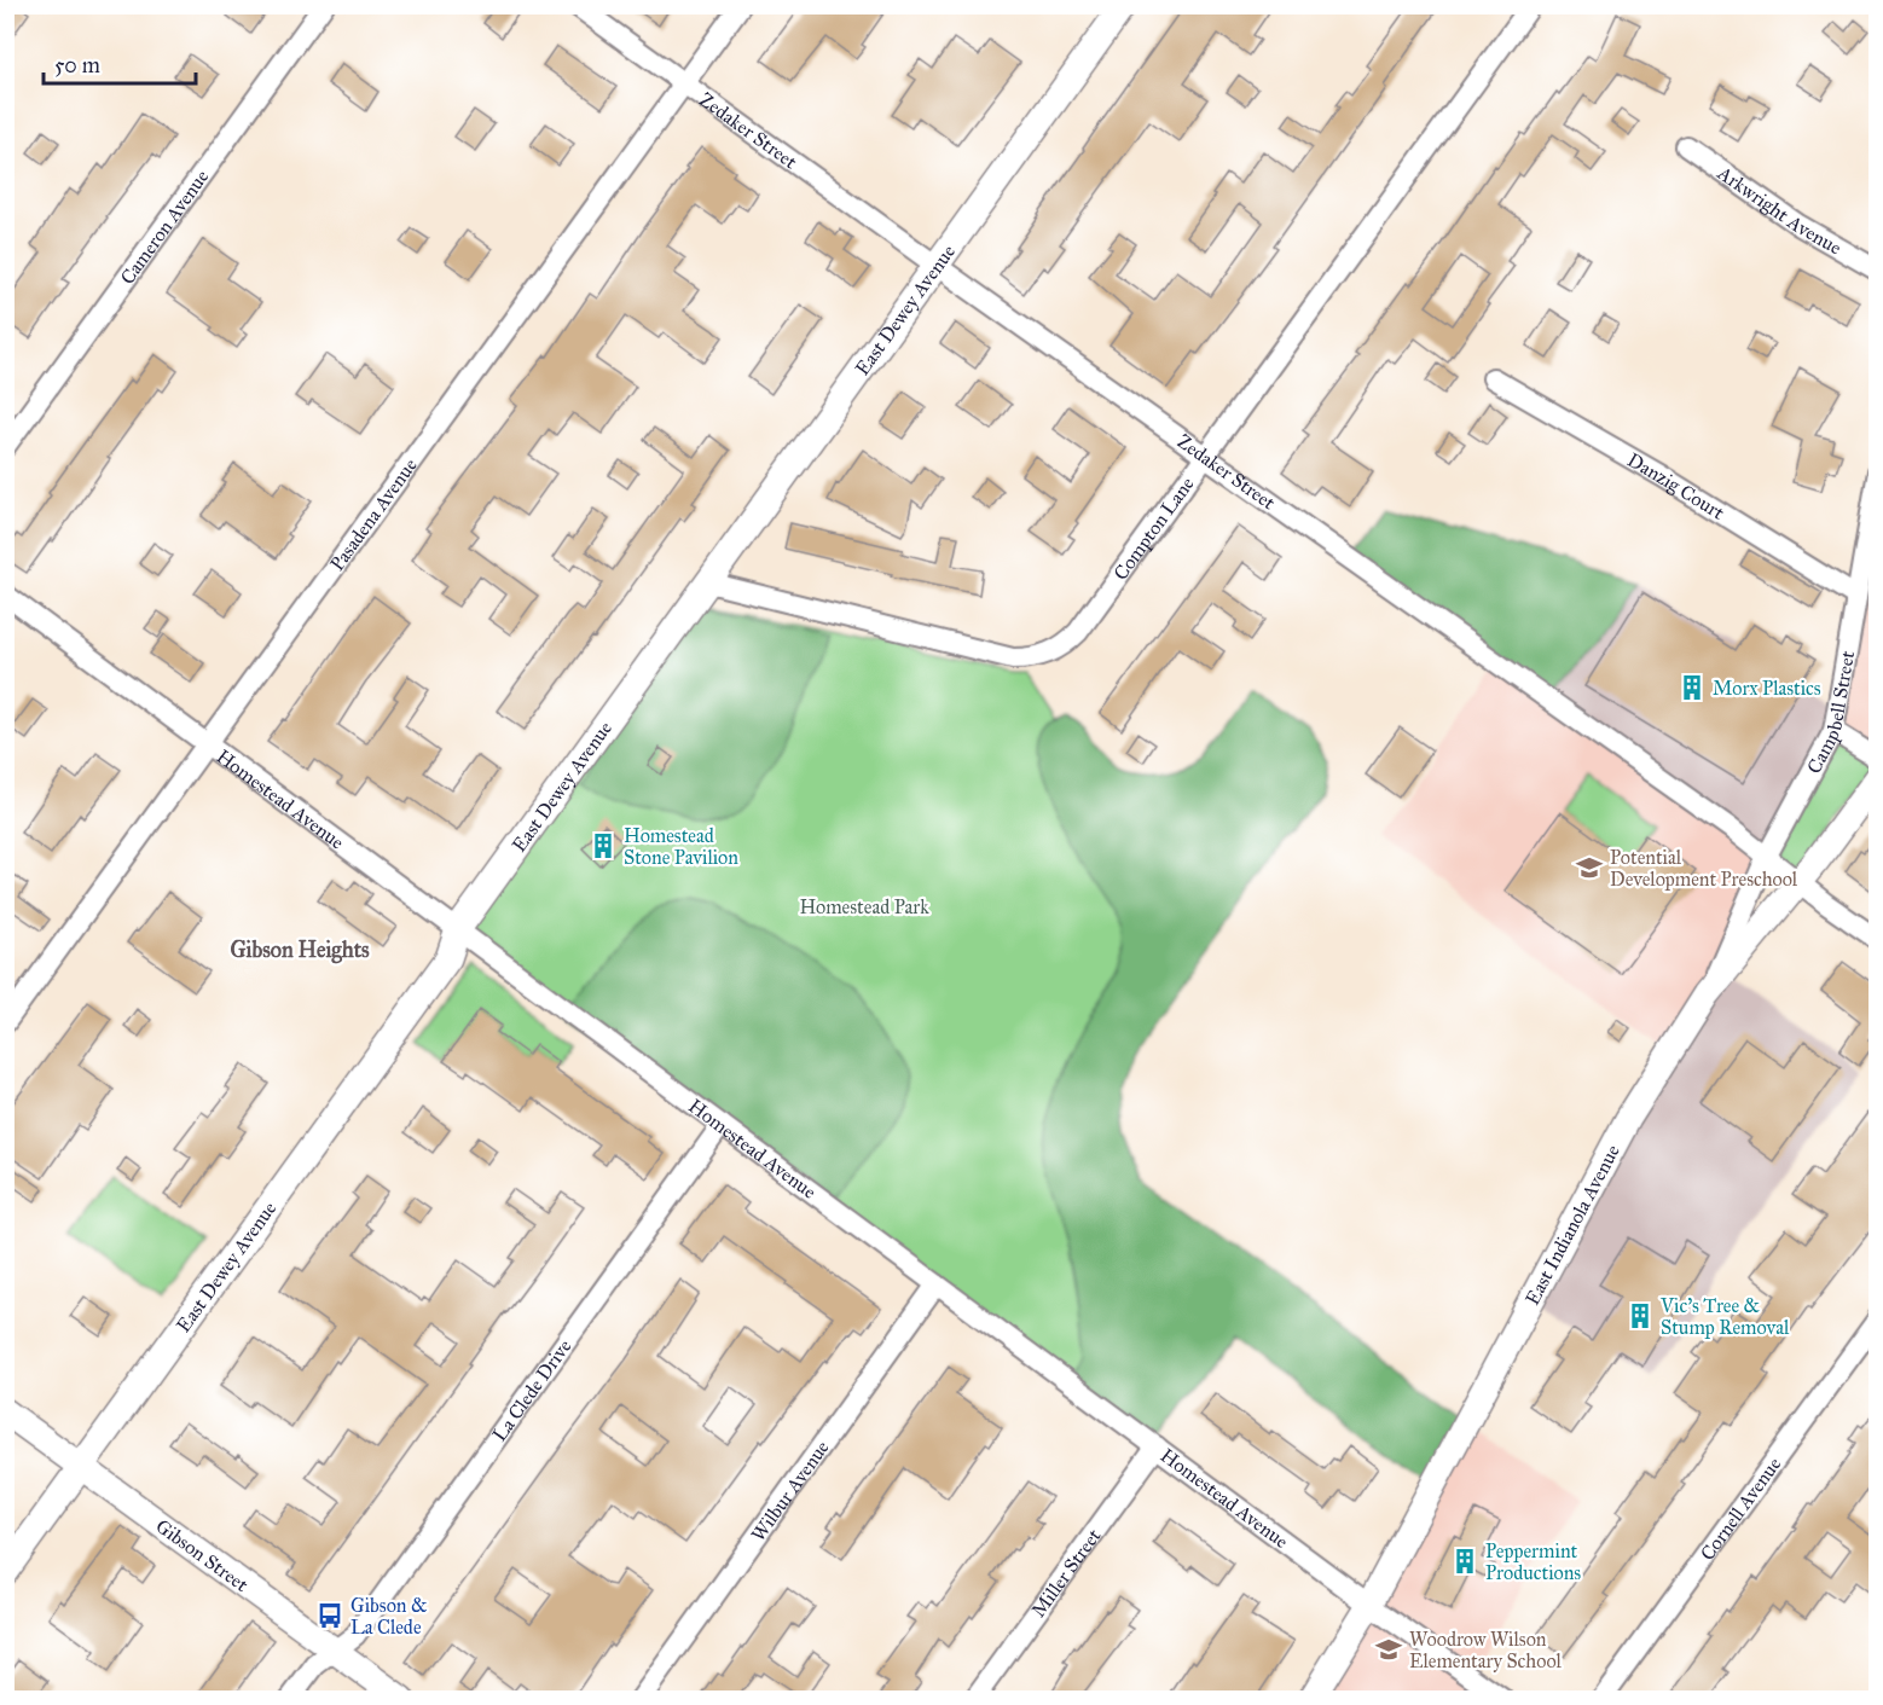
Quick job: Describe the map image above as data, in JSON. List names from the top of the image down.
{
  "streets": {
    "street": [
      "Zedaker Street",
      "Arkwright Avenue",
      "Cameron Avenue",
      "East Dewey Avenue",
      "Danzig Court",
      "Pasadena Avenue",
      "Compton Lane",
      "Campbell Street",
      "Homestead Avenue",
      "East Indianola Avenue",
      "La Clede Drive",
      "Wilbur Avenue",
      "Cornell Avenue",
      "Gibson Street",
      "Miller Street"
    ]
  },
  "crossings": [
    ["Zedaker Street", "East Dewey Avenue"],
    ["Zedaker Street", "Pasadena Avenue"],
    ["Zedaker Street", "Compton Lane"],
    ["Zedaker Street", "Campbell Street"],
    ["Zedaker Street", "East Indianola Avenue"],
    ["East Dewey Avenue", "Compton Lane"],
    ["East Dewey Avenue", "Homestead Avenue"],
    ["East Dewey Avenue", "Gibson Street"],
    ["Danzig Court", "Campbell Street"],
    ["Pasadena Avenue", "Homestead Avenue"],
    ["Campbell Street", "East Indianola Avenue"],
    ["Homestead Avenue", "East Indianola Avenue"],
    ["Homestead Avenue", "La Clede Drive"],
    ["Homestead Avenue", "Wilbur Avenue"],
    ["Homestead Avenue", "Miller Street"],
    ["La Clede Drive", "Gibson Street"]
  ],
  "districts": ["Gibson Heights"],
  "parks": ["Homestead Park"],
  "places": {
    "building": [
      "Morx Plastics",
      "Homestead Stone Pavilion",
      "Vic's Tree & Stump Removal",
      "Peppermint Productions"
    ],
    "school or university": ["Potential Development Preschool", "Woodrow Wilson Elementary School"],
    "bus stop": ["Gibson & La Clede"]
  },
  "scale_bar": "50 m"
}
